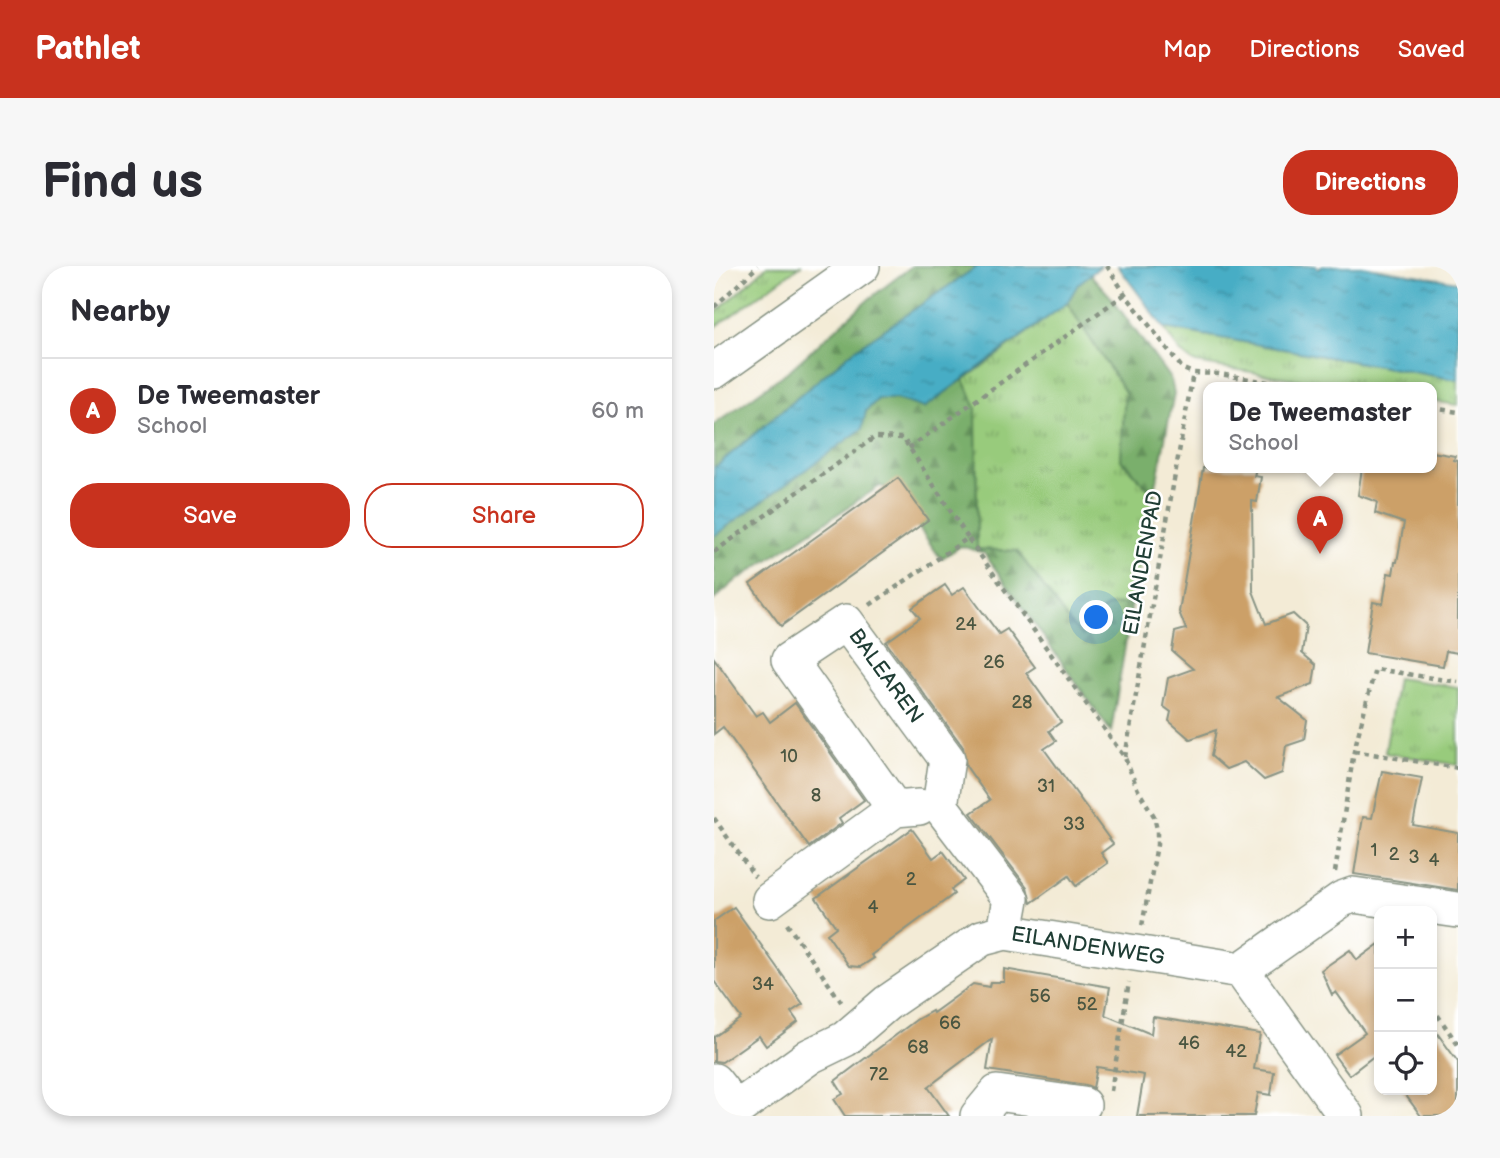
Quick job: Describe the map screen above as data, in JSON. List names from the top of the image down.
{
  "streets": {
    "street": ["BALEAREN", "EILANDENWEG"],
    "path": ["EILANDENPAD"]
  },
  "house_numbers": [
    "24",
    "26",
    "28",
    "10",
    "31",
    "8",
    "33",
    "1",
    "2",
    "3",
    "4",
    "2",
    "4",
    "34",
    "56",
    "52",
    "66",
    "46",
    "68",
    "42",
    "72"
  ],
  "page": {
    "header": "Pathlet",
    "nav": ["Map", "Directions", "Saved"],
    "buttons": [
      "Directions",
      ["Save", "Share"]
    ],
    "title": "Find us",
    "heading": "Nearby",
    "list": [
      {
        "mark": "A",
        "name": "De Tweemaster",
        "note": "School",
        "value": "60 m"
      }
    ],
    "popup": ["De Tweemaster", "School"],
    "pins": "A",
    "map_buttons": ["+", "−"]
  }
}
